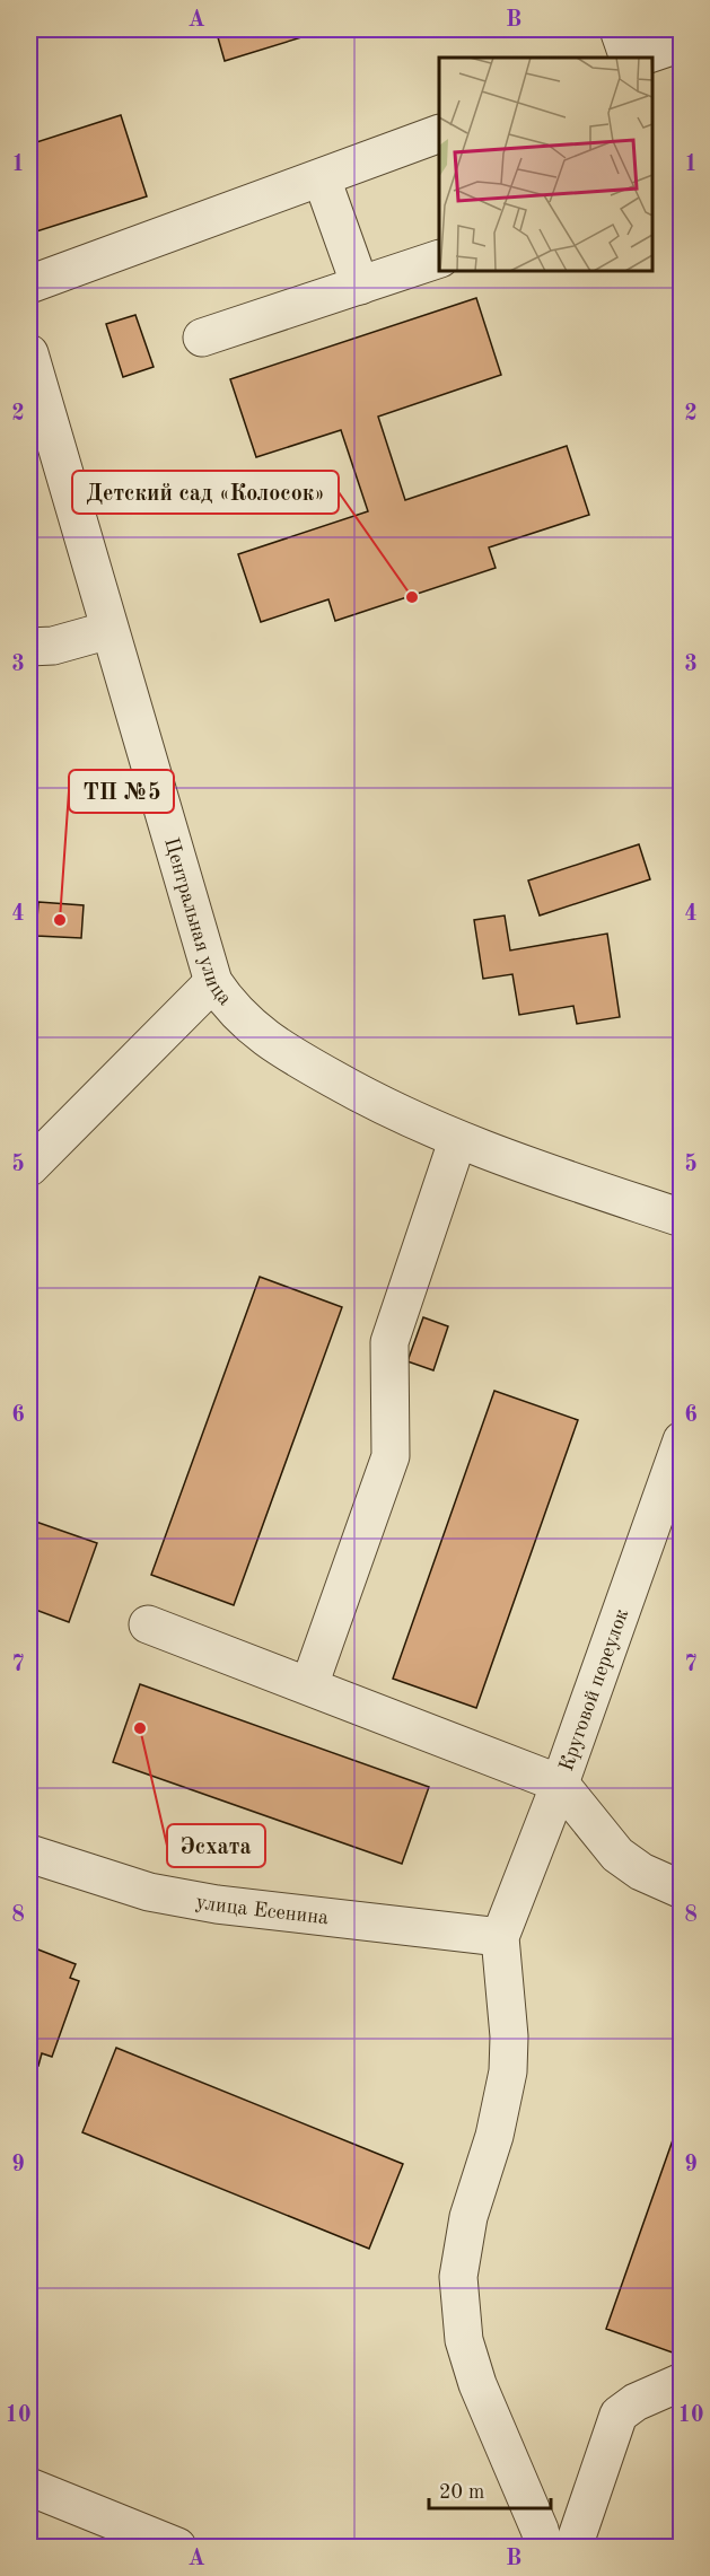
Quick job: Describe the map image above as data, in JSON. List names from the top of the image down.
{
  "streets": {
    "street": ["Центральная улица", "Круговой переулок", "улица Есенина"]
  },
  "crossings": [
    ["Круговой переулок", "улица Есенина"]
  ],
  "places": ["Детский сад «Колосок»", "ТП №5", "Эсхата"],
  "scale_bar": "20 m",
  "grid": {
    "columns": ["A", "B"],
    "rows": [
      "1",
      "2",
      "3",
      "4",
      "5",
      "6",
      "7",
      "8",
      "9",
      "10"
    ]
  }
}
